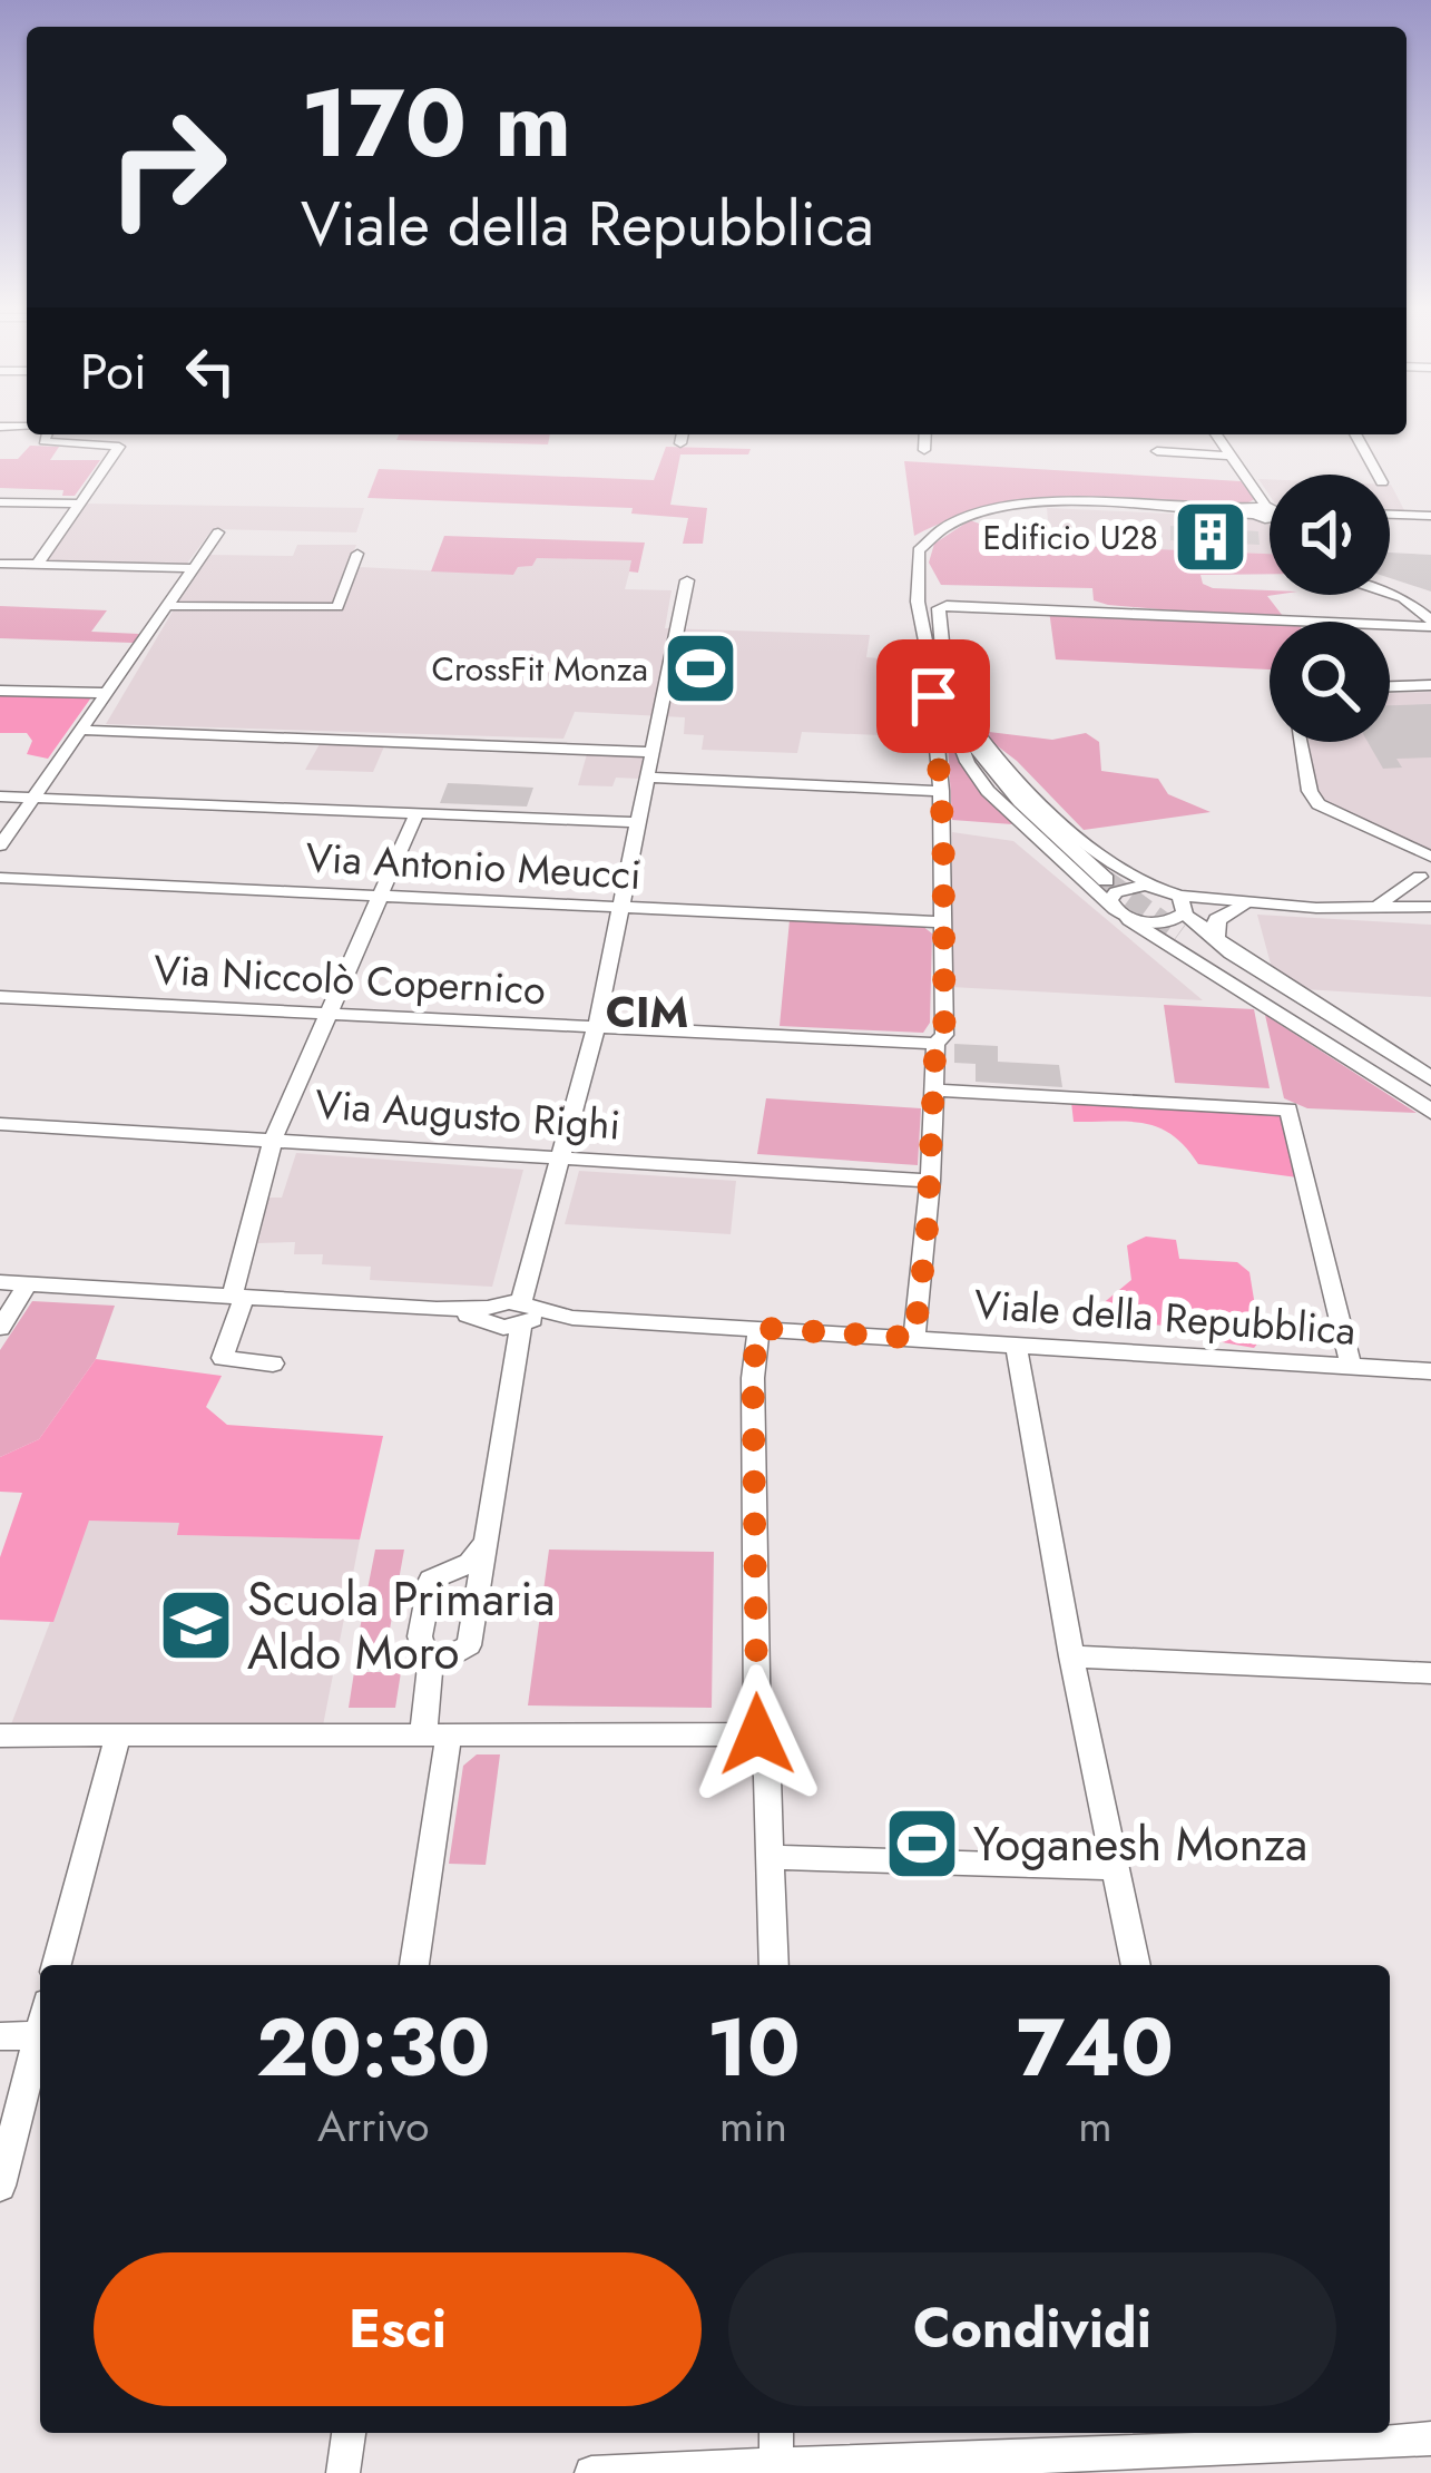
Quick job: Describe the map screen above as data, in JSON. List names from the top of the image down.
{
  "streets": {
    "street": [
      "Via Antonio Meucci",
      "Via Niccolò Copernico",
      "Via Augusto Righi",
      "Viale della Repubblica"
    ]
  },
  "districts": ["CIM"],
  "places": {
    "building": ["Edificio U28"],
    "sports": ["CrossFit Monza", "Yoganesh Monza"],
    "school or university": ["Scuola Primaria Aldo Moro"]
  },
  "page": {
    "turn": ["170 m", "Viale della Repubblica"],
    "then": "Poi",
    "eta": [
      "20:30",
      "Arrivo",
      "10",
      "min",
      "740",
      "m"
    ],
    "buttons": ["Esci", "Condividi"]
  }
}
